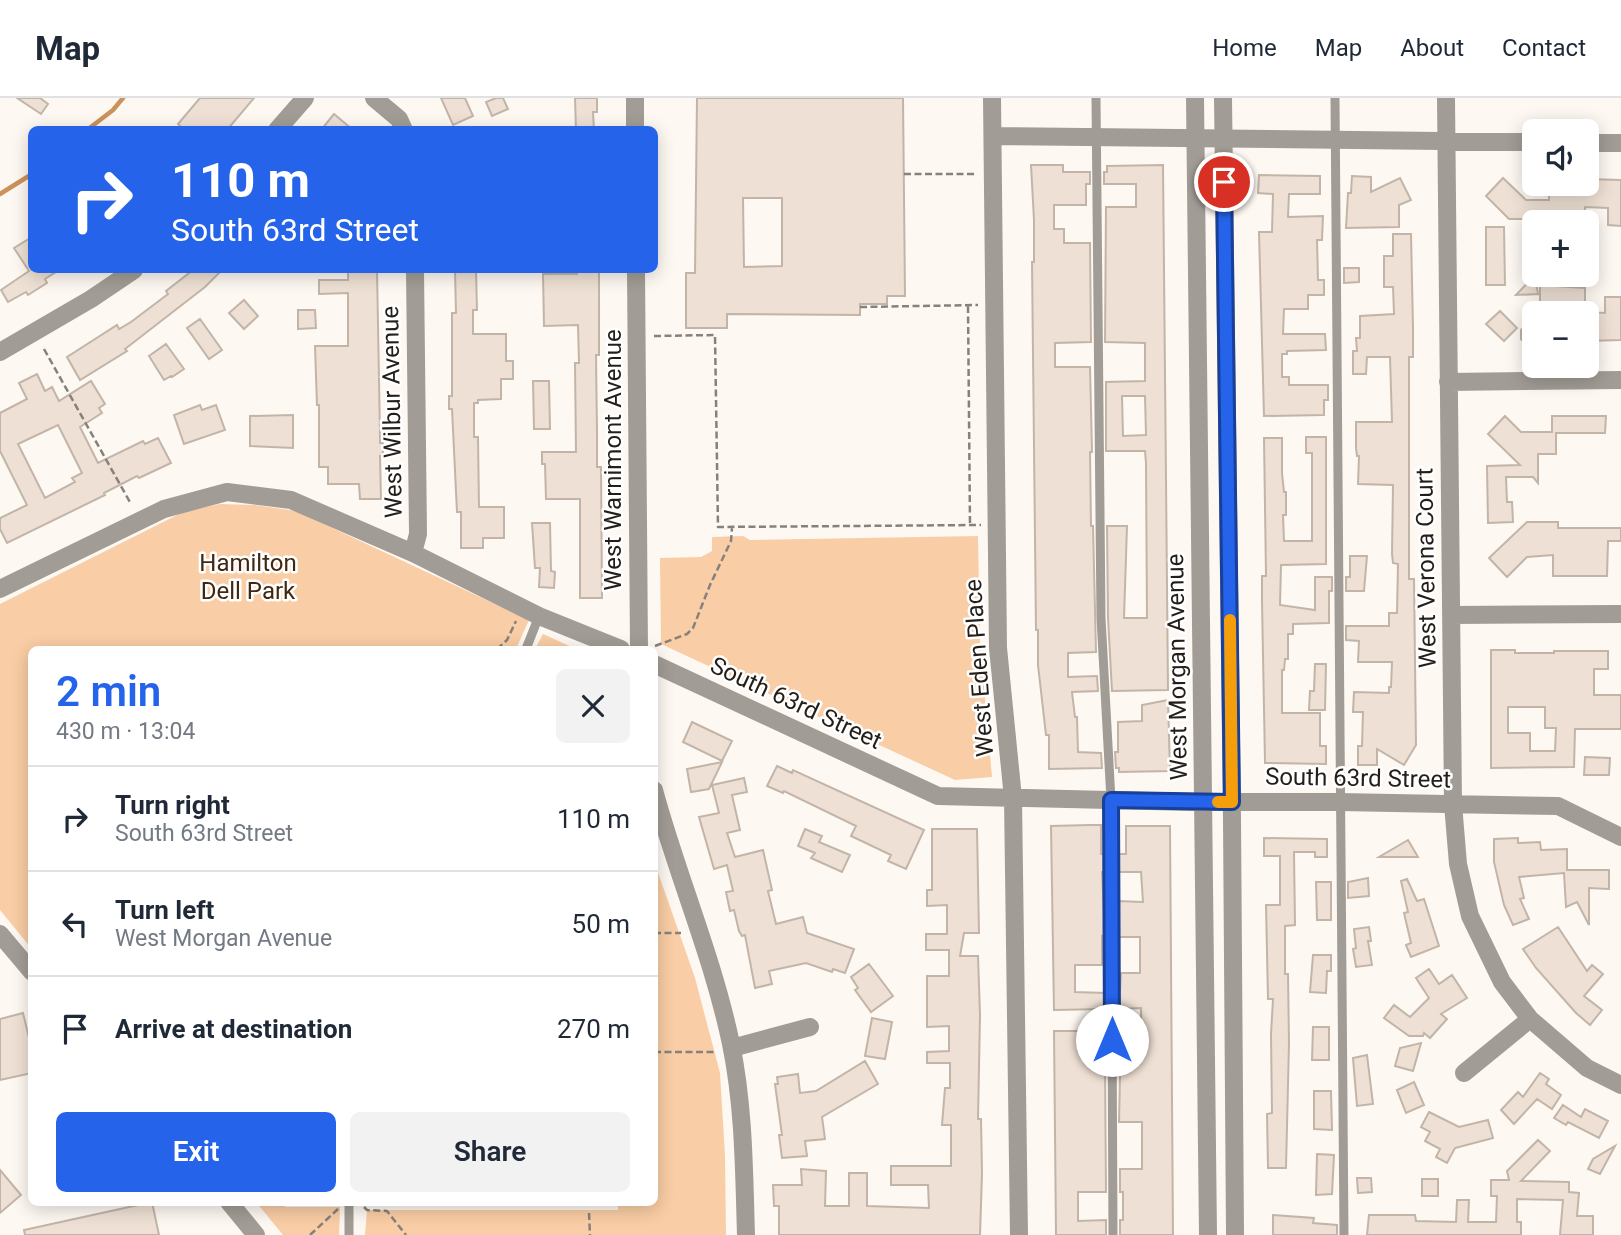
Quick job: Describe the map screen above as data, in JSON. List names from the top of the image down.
{
  "streets": {
    "street": [
      "West Wilbur Avenue",
      "West Warnimont Avenue",
      "West Verona Court",
      "West Morgan Avenue",
      "West Eden Place",
      "South 63rd Street"
    ]
  },
  "crossings": [
    ["West Verona Court", "South 63rd Street"],
    ["West Morgan Avenue", "South 63rd Street"],
    ["West Eden Place", "South 63rd Street"]
  ],
  "parks": ["Hamilton Dell Park"],
  "page": {
    "header": "Map",
    "nav": [
      "Home",
      "Map",
      "About",
      "Contact"
    ],
    "map_buttons": ["+", "−"],
    "turn": ["110 m", "South 63rd Street"],
    "heading": ["2 min", "430 m · 13:04"],
    "list": [
      {
        "name": "Turn right",
        "note": "South 63rd Street",
        "value": "110 m"
      },
      {
        "name": "Turn left",
        "note": "West Morgan Avenue",
        "value": "50 m"
      },
      {
        "name": "Arrive at destination",
        "value": "270 m"
      }
    ],
    "buttons": ["Exit", "Share"]
  }
}
